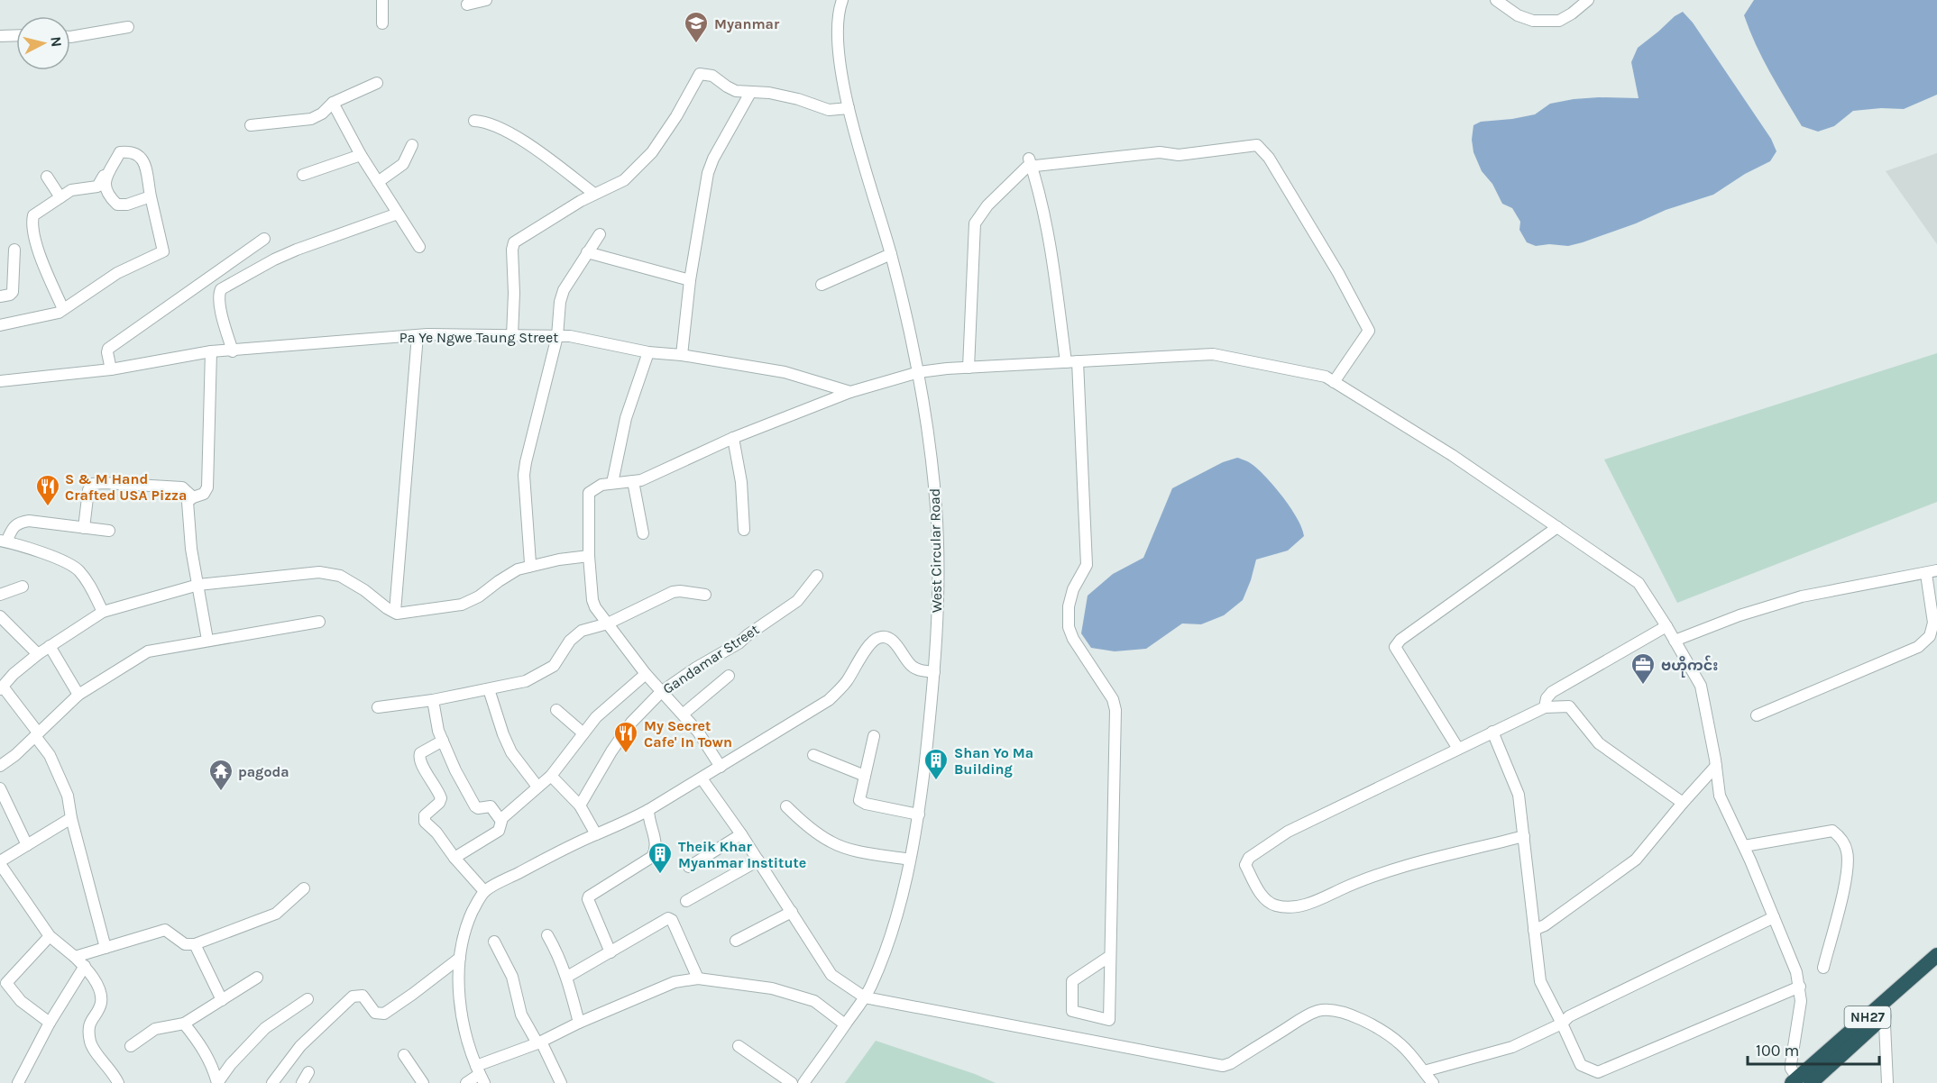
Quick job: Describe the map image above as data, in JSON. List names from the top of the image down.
{
  "streets": {
    "highway": ["NH27"],
    "street": ["Pa Ye Ngwe Taung Street", "West Circular Road", "Gandamar Street"]
  },
  "places": {
    "school or university": ["Myanmar"],
    "restaurant": ["S & M Hand Crafted USA Pizza", "My Secret Cafe' In Town"],
    "office": ["ဗဟိုကင်း"],
    "building": ["Shan Yo Ma Building", "Theik Khar Myanmar Institute"],
    "temple": ["pagoda"]
  },
  "scale_bar": "100 m",
  "north": "right"
}
